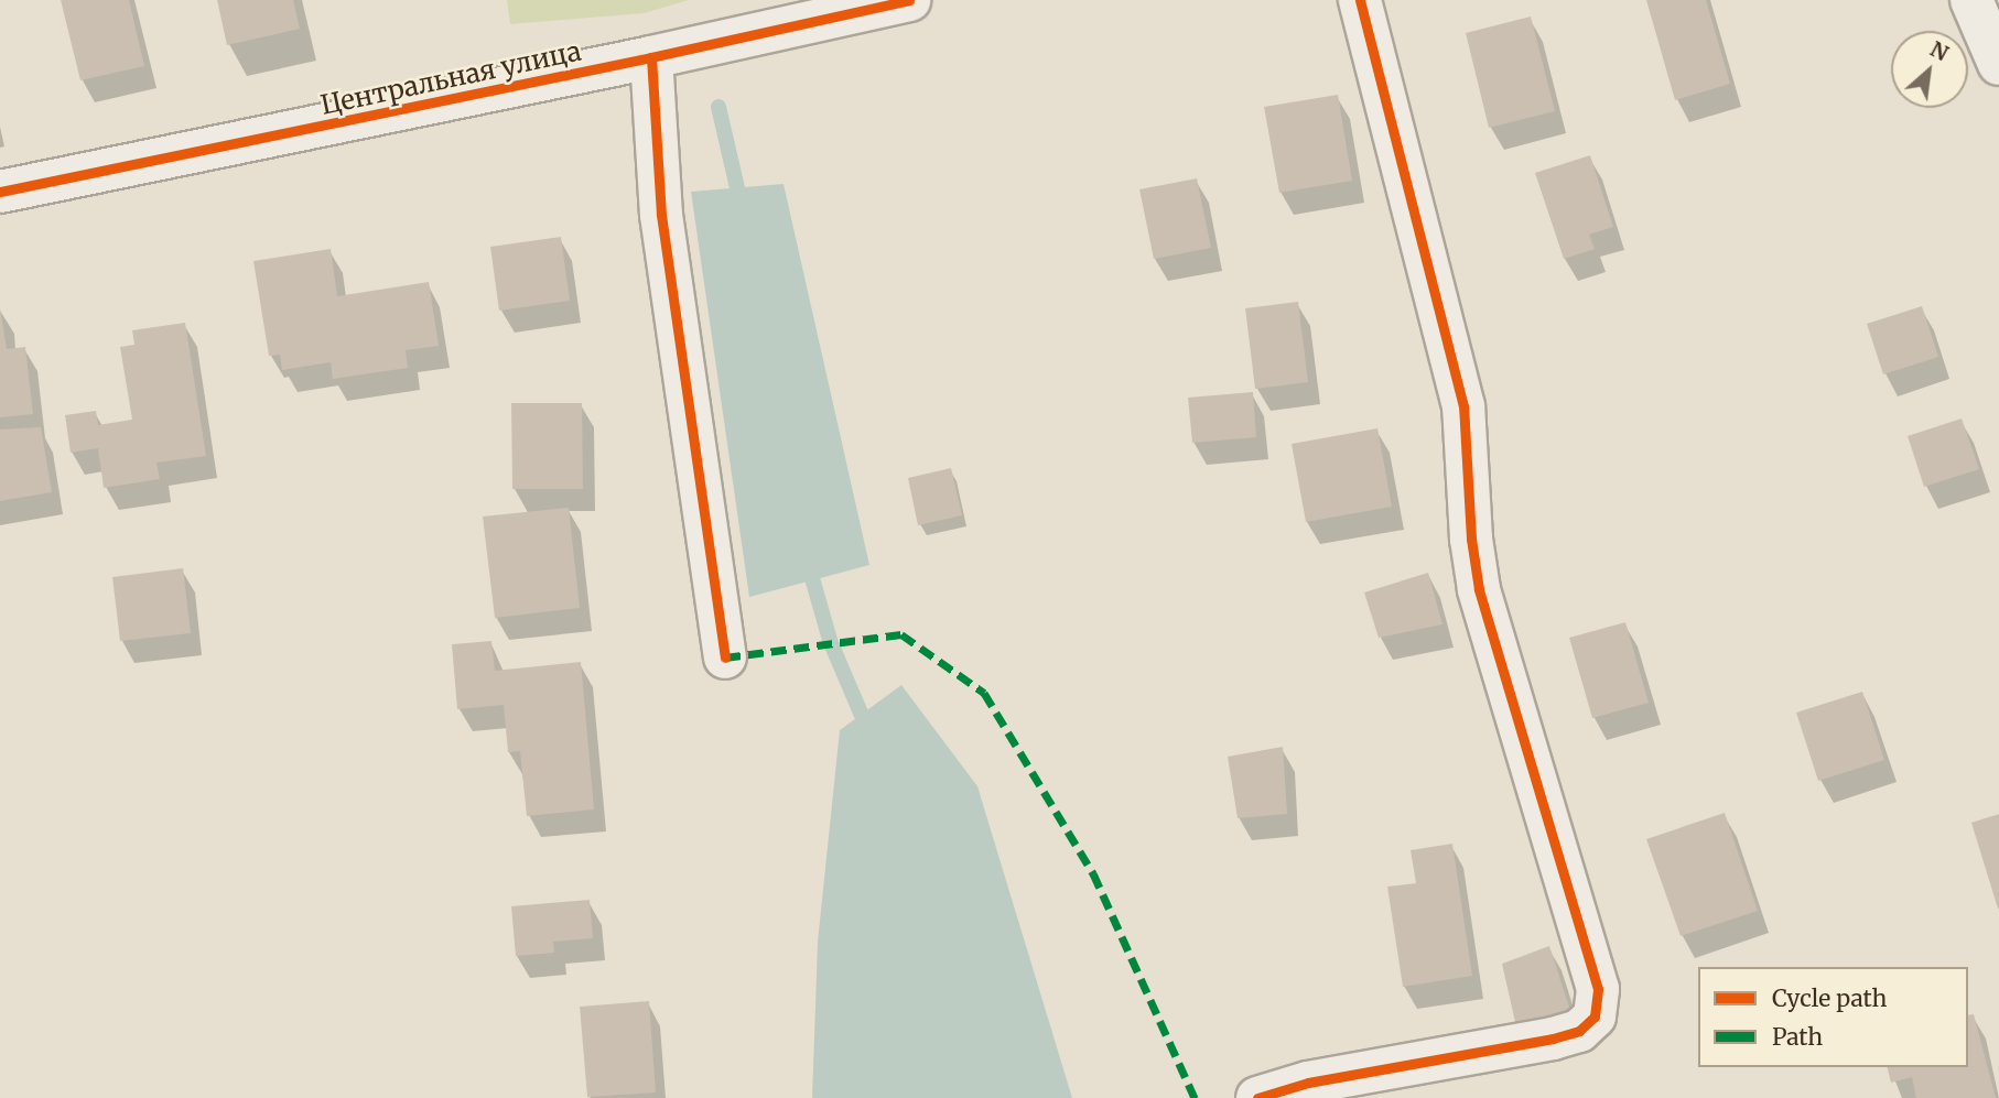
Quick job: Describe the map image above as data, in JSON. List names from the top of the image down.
{
  "streets": {
    "street": ["Центральная улица"]
  },
  "legend": ["Cycle path", "Path"],
  "north": "top right"
}
